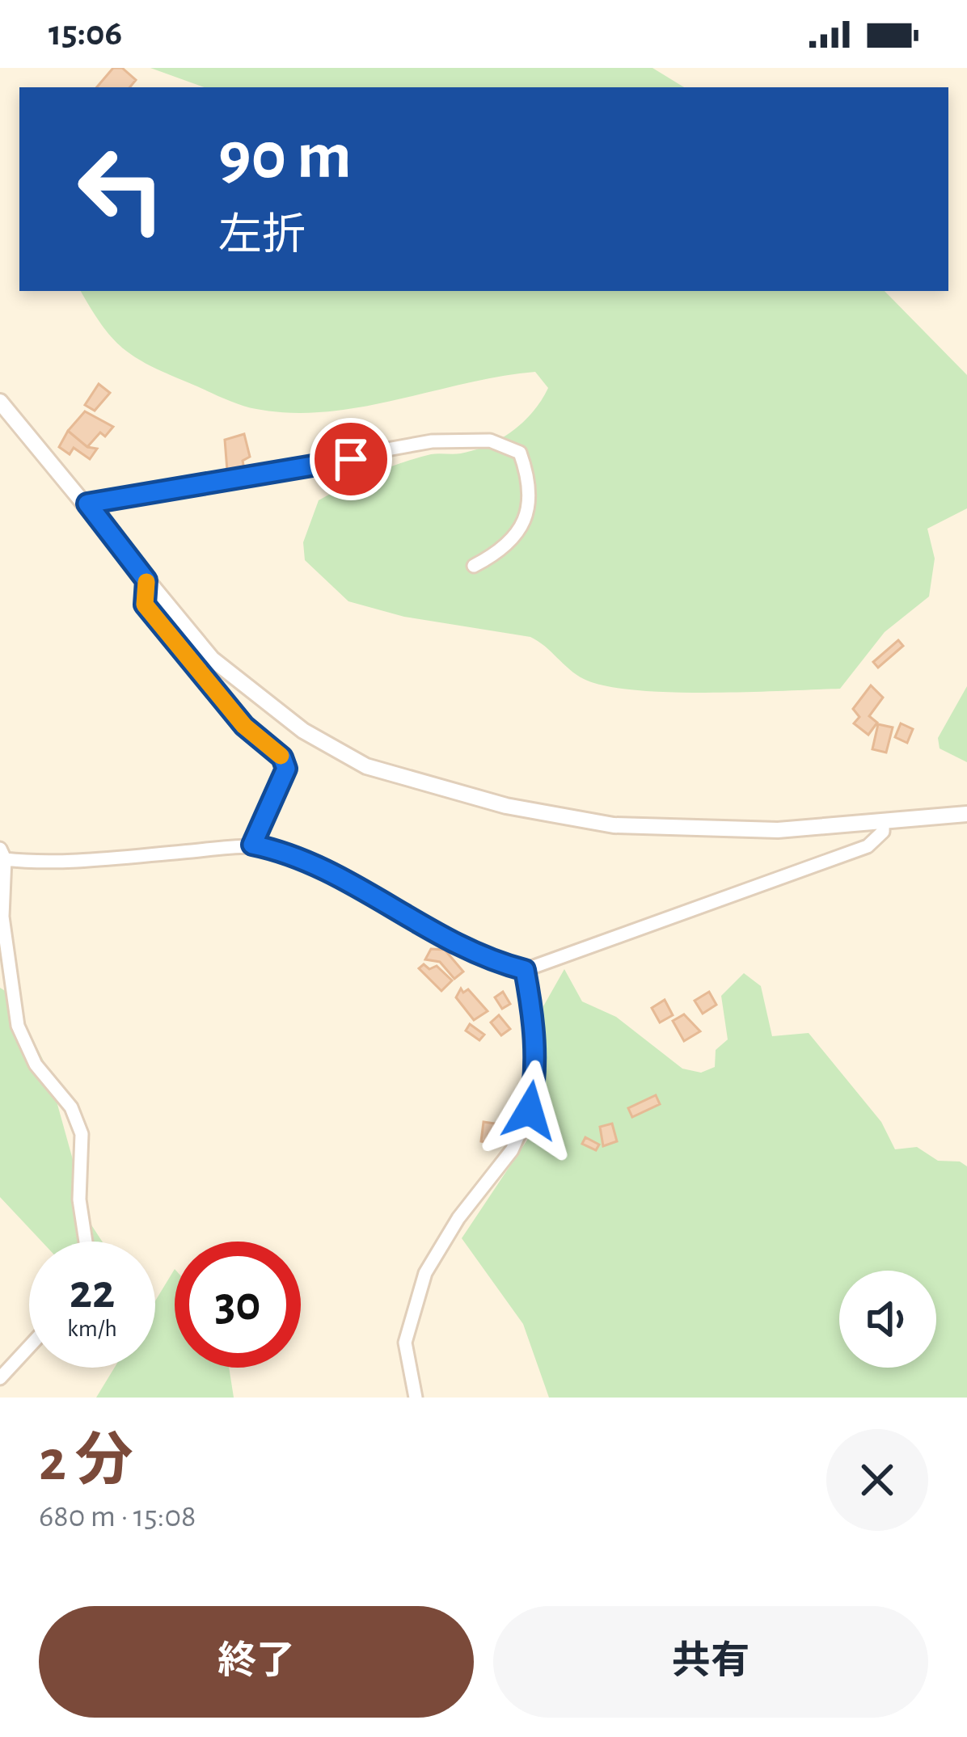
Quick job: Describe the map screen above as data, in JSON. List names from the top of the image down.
{
  "page": {
    "status": "15:06",
    "turn": ["90 m", "左折"],
    "speed": "22 km/h",
    "limit": "30",
    "heading": ["2 分", "680 m · 15:08"],
    "buttons": ["終了", "共有"]
  }
}
